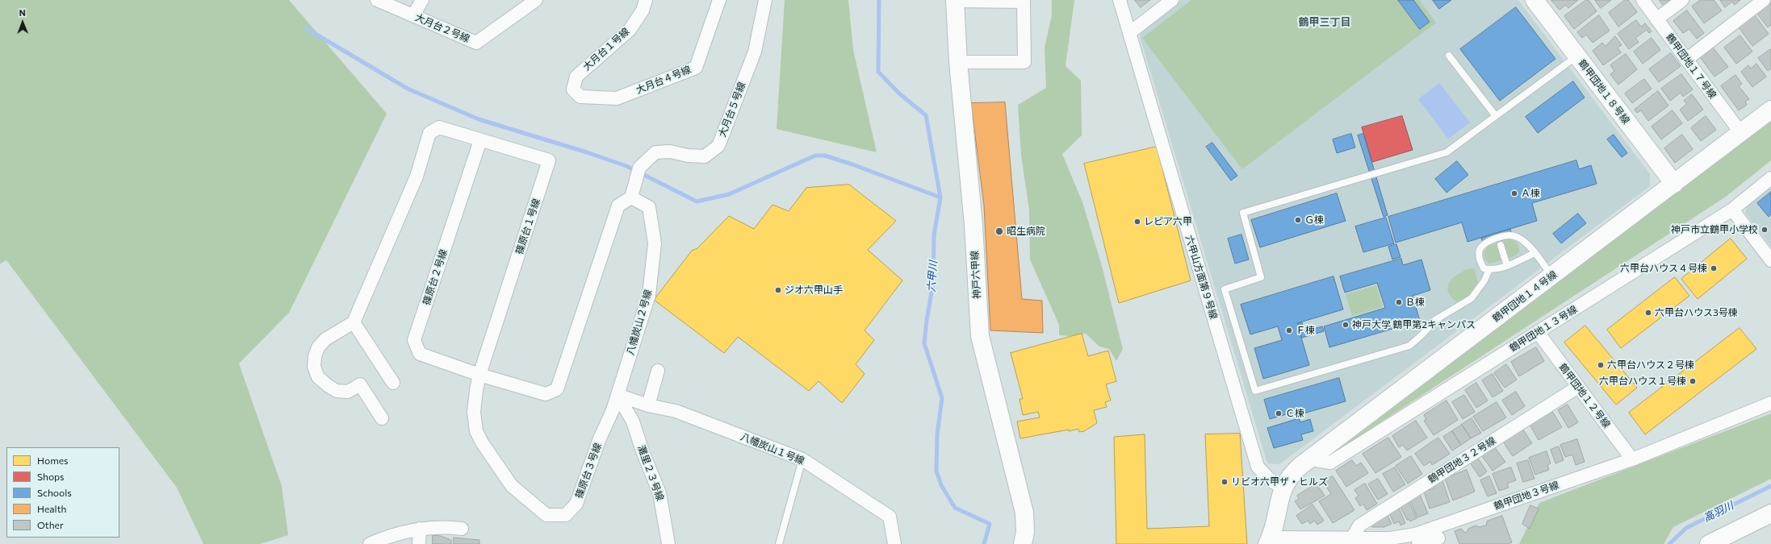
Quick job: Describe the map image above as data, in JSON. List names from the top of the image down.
{
  "streets": {
    "street": [
      "大月台２号線",
      "大月台１号線",
      "鶴甲団地１７号線",
      "大月台４号線",
      "鶴甲団地１８号線",
      "大月台５号線",
      "篠原台１号線",
      "神戸六甲線",
      "篠原台２号線",
      "六甲山方面第９号線",
      "鶴甲団地１４号線",
      "八幡炭山２号線",
      "鶴甲団地１３号線",
      "鶴甲団地１２号線",
      "八幡炭山１号線",
      "鶴甲団地３２号線",
      "篠原台３号線",
      "灘里２３号線",
      "鶴甲団地３号線"
    ]
  },
  "crossings": [
    ["大月台１号線", "大月台４号線"],
    ["鶴甲団地１７号線", "鶴甲団地１４号線"],
    ["鶴甲団地１８号線", "鶴甲団地１４号線"],
    ["大月台５号線", "八幡炭山２号線"],
    ["篠原台１号線", "篠原台２号線"],
    ["篠原台１号線", "篠原台３号線"],
    ["篠原台２号線", "篠原台３号線"],
    ["六甲山方面第９号線", "鶴甲団地１４号線"],
    ["鶴甲団地１４号線", "鶴甲団地１３号線"],
    ["八幡炭山２号線", "八幡炭山１号線"],
    ["八幡炭山２号線", "篠原台３号線"],
    ["八幡炭山２号線", "灘里２３号線"],
    ["鶴甲団地１３号線", "鶴甲団地１２号線"],
    ["鶴甲団地１２号線", "鶴甲団地３２号線"],
    ["鶴甲団地１２号線", "鶴甲団地３号線"],
    ["八幡炭山１号線", "篠原台３号線"],
    ["八幡炭山１号線", "灘里２３号線"],
    ["鶴甲団地３２号線", "鶴甲団地３号線"],
    ["篠原台３号線", "灘里２３号線"]
  ],
  "districts": ["鶴甲三丁目"],
  "water": ["六甲川", "高羽川"],
  "places": [
    "Ａ棟",
    "Ｇ棟",
    "レピア六甲",
    "神戸市立鶴甲小学校",
    "昭生病院",
    "六甲台ハウス４号棟",
    "ジオ六甲山手",
    "Ｂ棟",
    "六甲台ハウス3号棟",
    "神戸大学 鶴甲第2キャンパス",
    "Ｆ棟",
    "六甲台ハウス２号棟",
    "六甲台ハウス１号棟",
    "Ｃ棟",
    "リビオ六甲ザ・ヒルズ"
  ],
  "legend": [
    "Homes",
    "Shops",
    "Schools",
    "Health",
    "Other"
  ],
  "north": "top"
}
